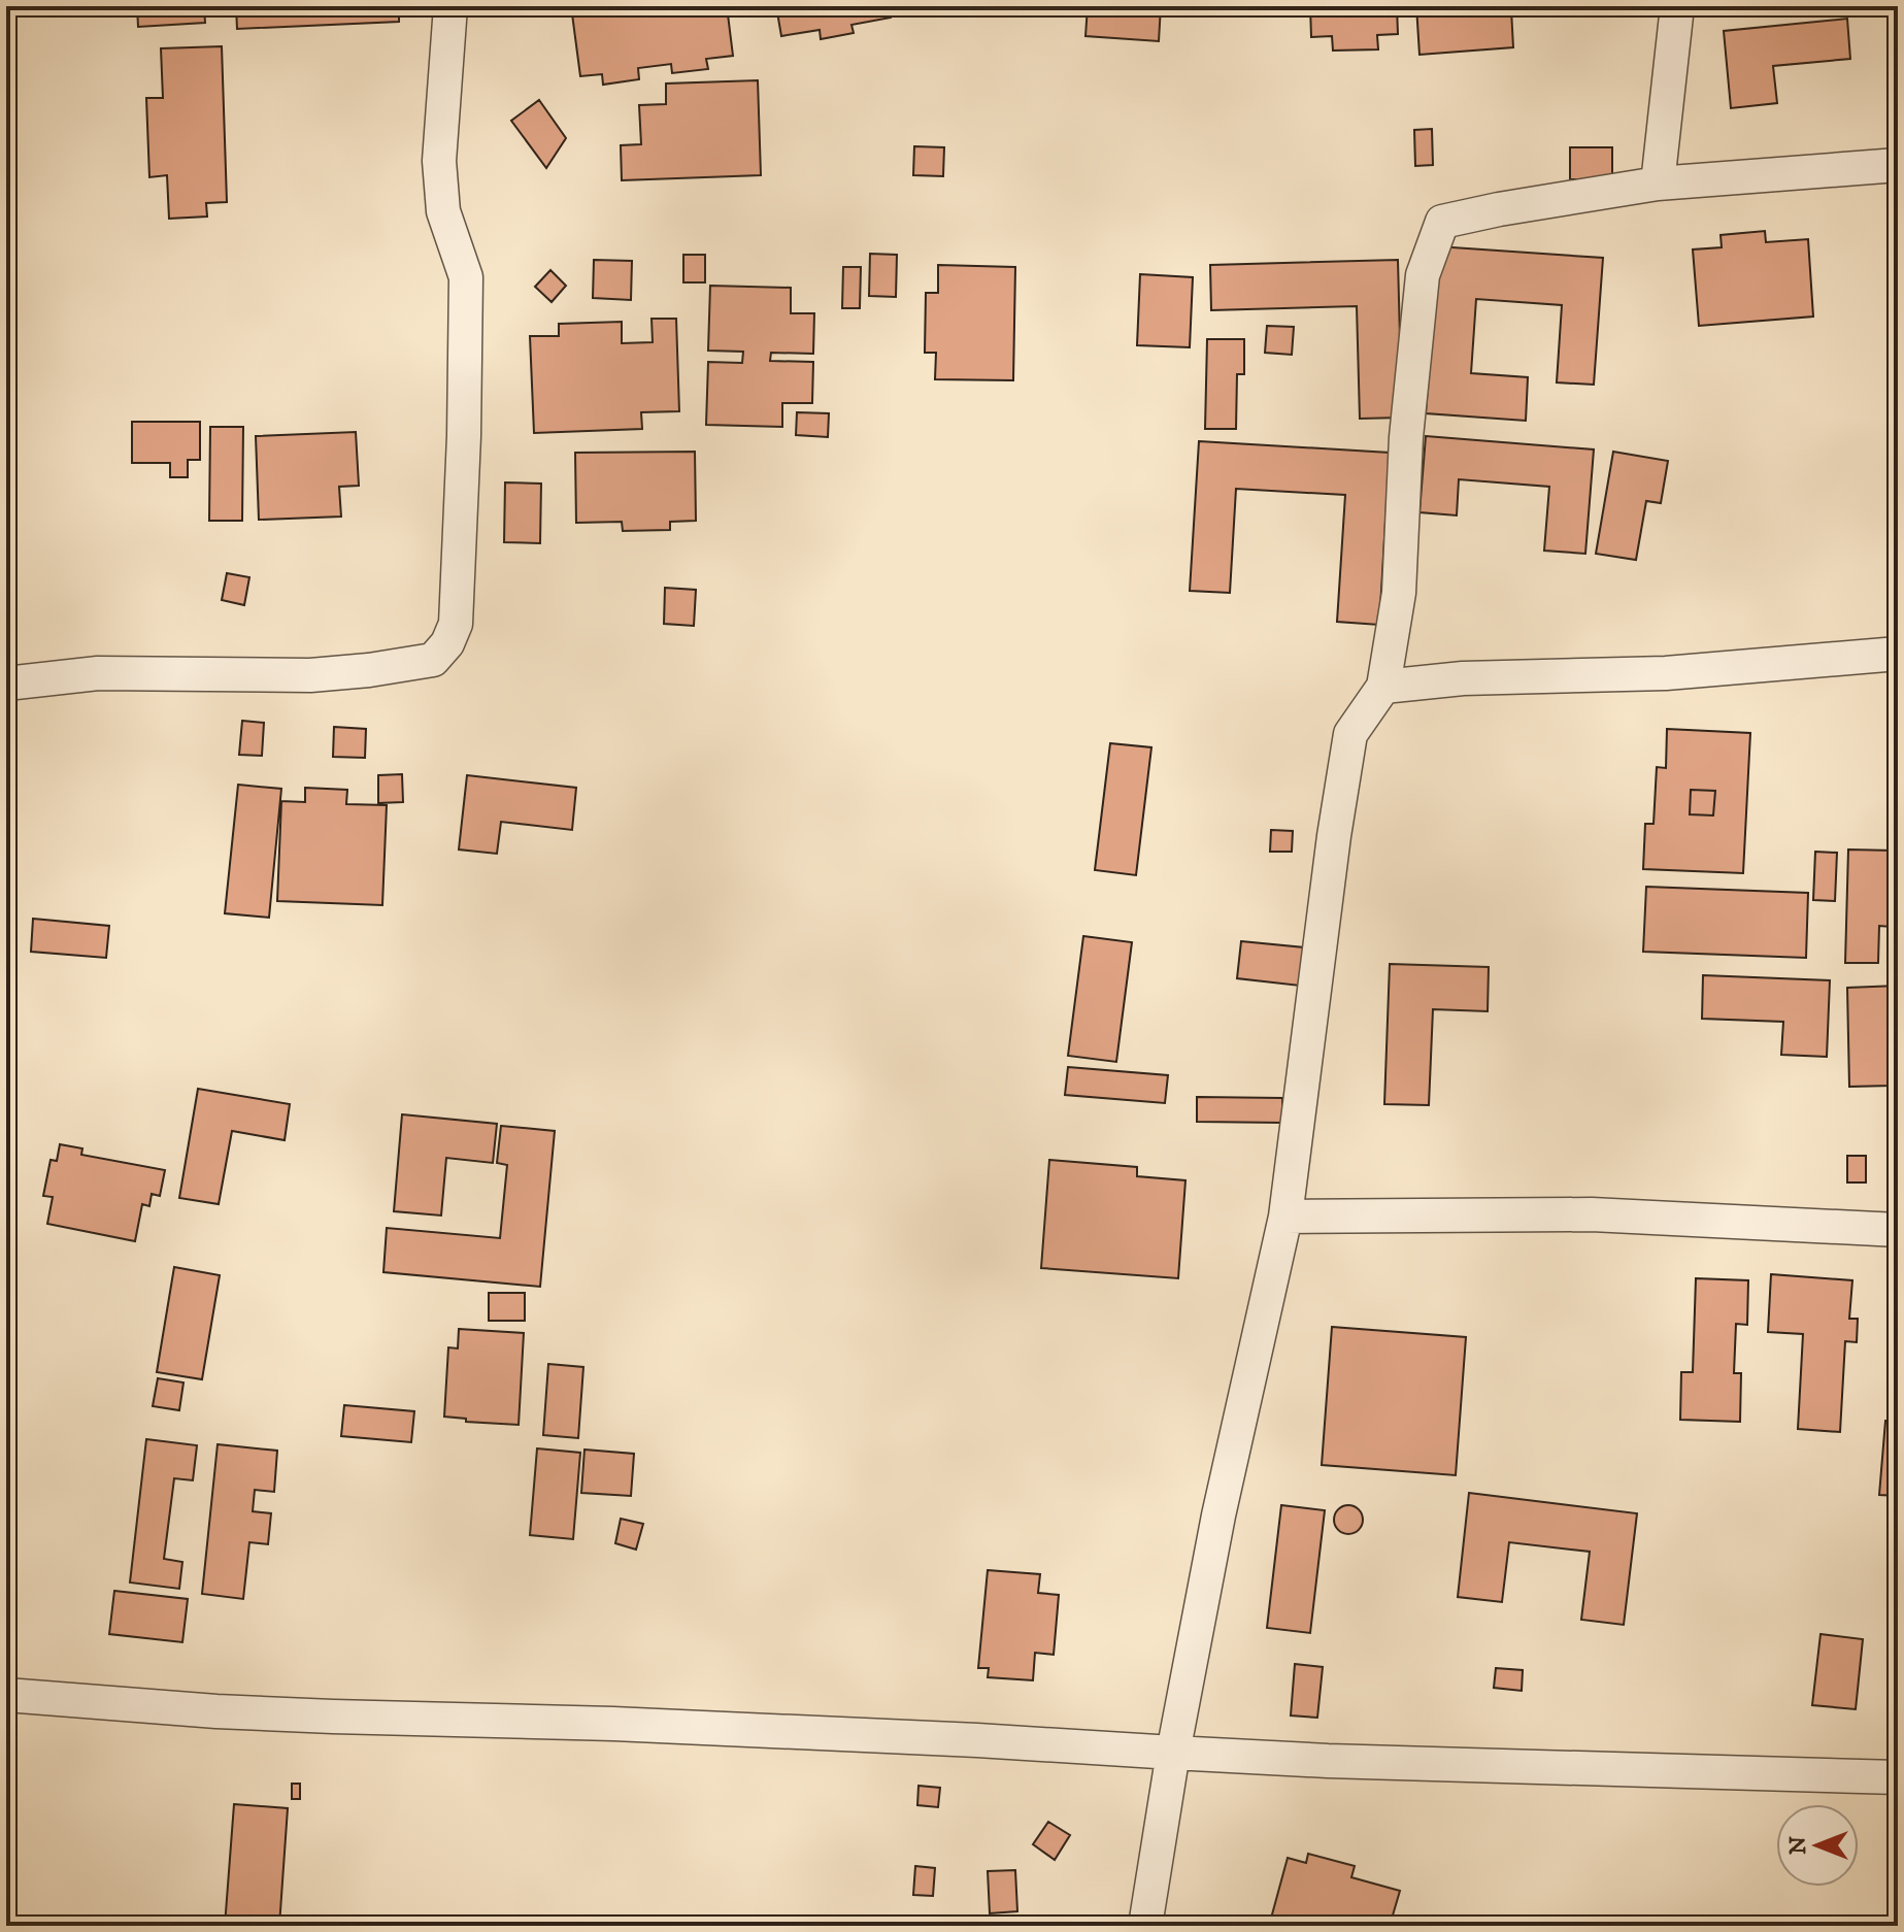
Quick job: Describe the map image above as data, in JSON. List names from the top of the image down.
{
  "north": "left"
}
